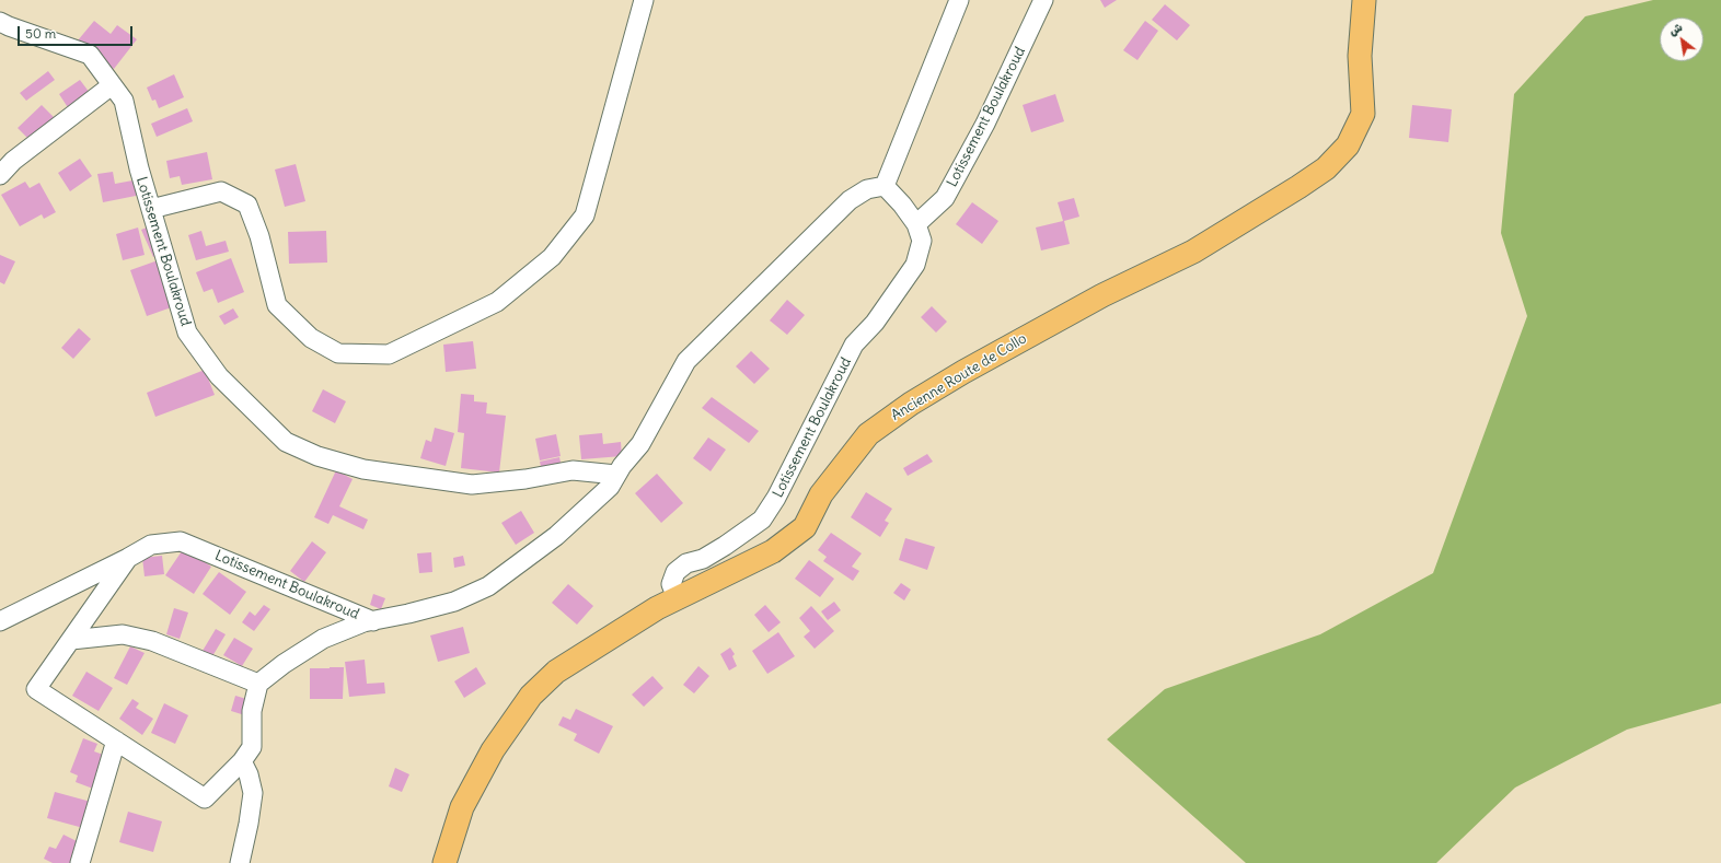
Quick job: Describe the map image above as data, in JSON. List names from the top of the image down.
{
  "streets": {
    "main road": ["Ancienne Route de Collo"],
    "street": ["Lotissement Boulakroud"]
  },
  "crossings": [
    ["Lotissement Boulakroud", "Ancienne Route de Collo"]
  ],
  "scale_bar": "50 m",
  "north": "top left"
}
